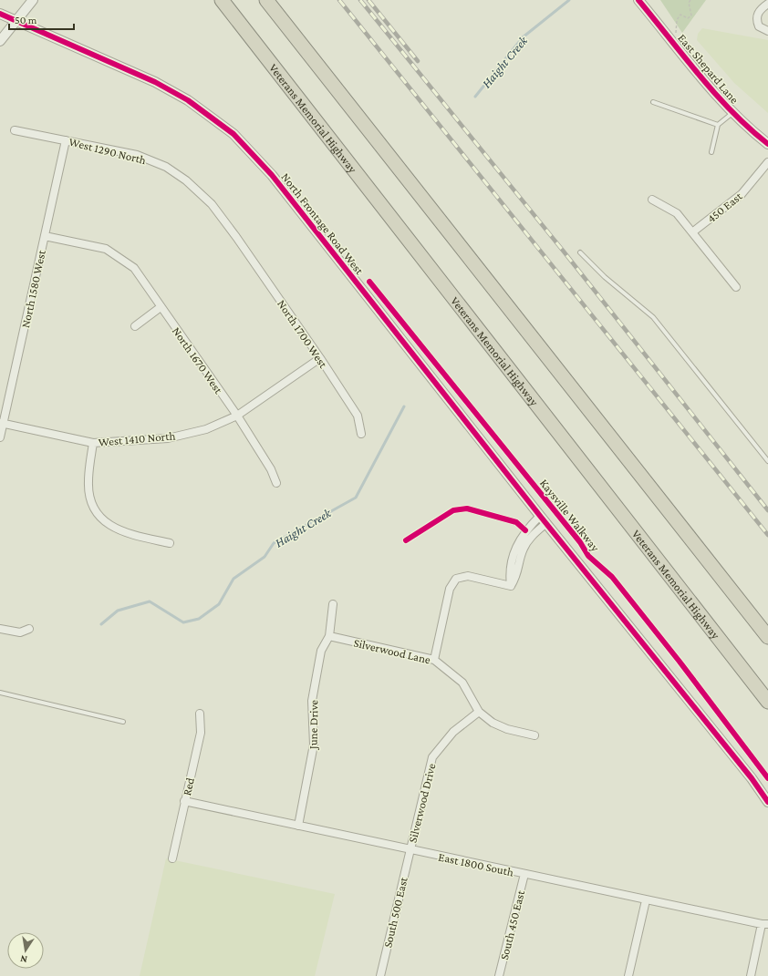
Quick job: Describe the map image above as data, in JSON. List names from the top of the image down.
{
  "streets": {
    "highway": ["Veterans Memorial Highway"],
    "street": [
      "East Shepard Lane",
      "West 1290 North",
      "450 East",
      "North Frontage Road West",
      "North 1580 West",
      "North 1700 West",
      "North 1670 West",
      "West 1410 North",
      "Silverwood Lane",
      "June Drive",
      "Red",
      "Silverwood Drive",
      "East 1800 South",
      "South 500 East",
      "South 450 East"
    ],
    "cycle path": ["Kaysville Walkway"]
  },
  "crossings": [
    ["West 1290 North", "North 1580 West"],
    ["West 1290 North", "North 1700 West"],
    ["North 1580 West", "North 1670 West"],
    ["North 1580 West", "West 1410 North"],
    ["North 1700 West", "West 1410 North"],
    ["North 1670 West", "West 1410 North"],
    ["Silverwood Lane", "June Drive"],
    ["Silverwood Lane", "Silverwood Drive"],
    ["June Drive", "East 1800 South"],
    ["Red", "East 1800 South"],
    ["Silverwood Drive", "East 1800 South"],
    ["Silverwood Drive", "South 500 East"],
    ["East 1800 South", "South 500 East"],
    ["East 1800 South", "South 450 East"]
  ],
  "water": ["Haight Creek"],
  "scale_bar": "50 m",
  "north": "bottom"
}
